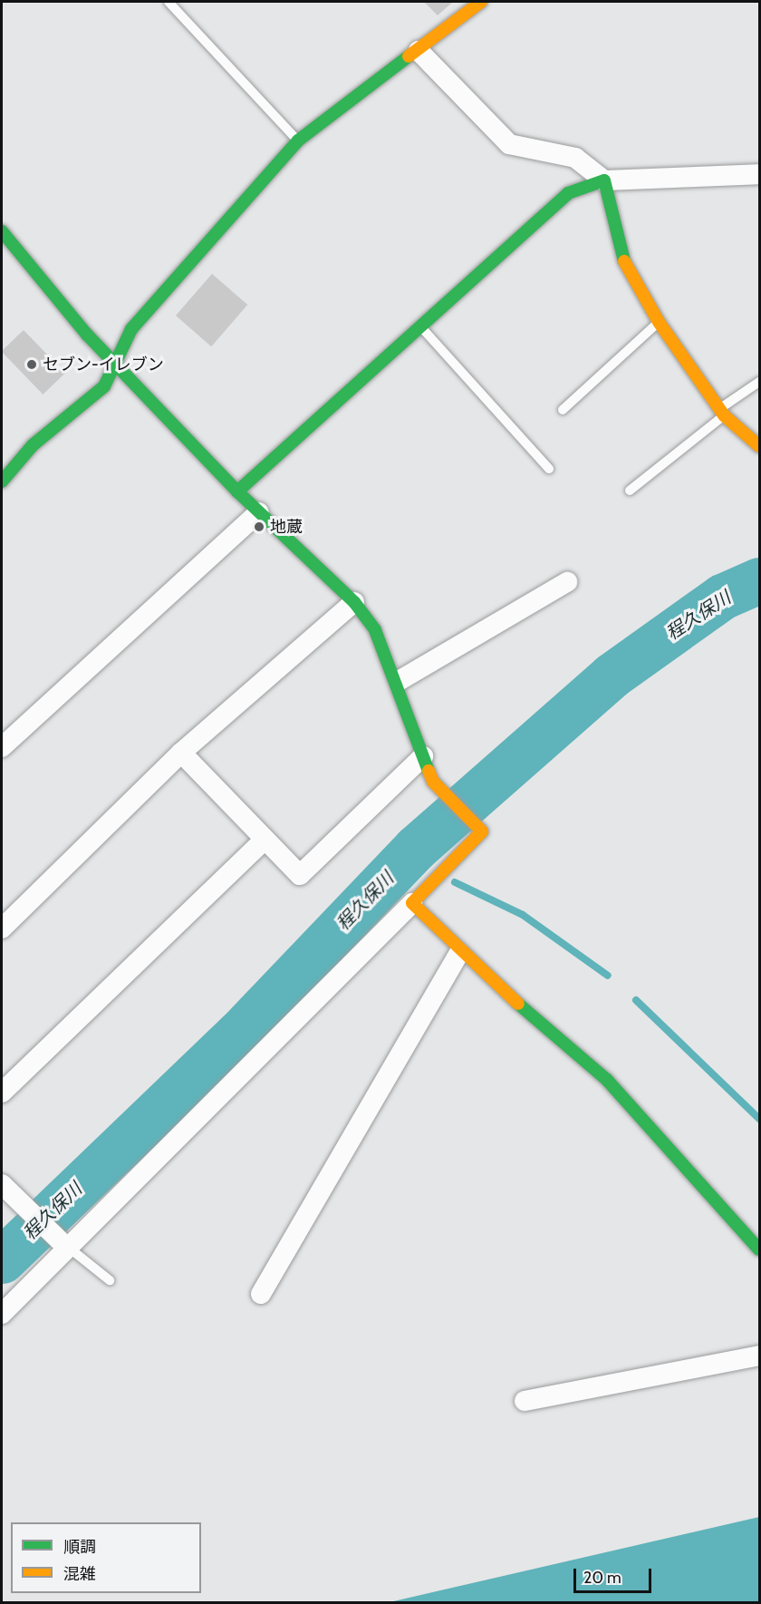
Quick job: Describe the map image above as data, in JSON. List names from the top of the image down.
{
  "water": ["程久保川"],
  "places": ["セブン-イレブン", "地蔵"],
  "legend": ["順調", "混雑"],
  "scale_bar": "20 m"
}
